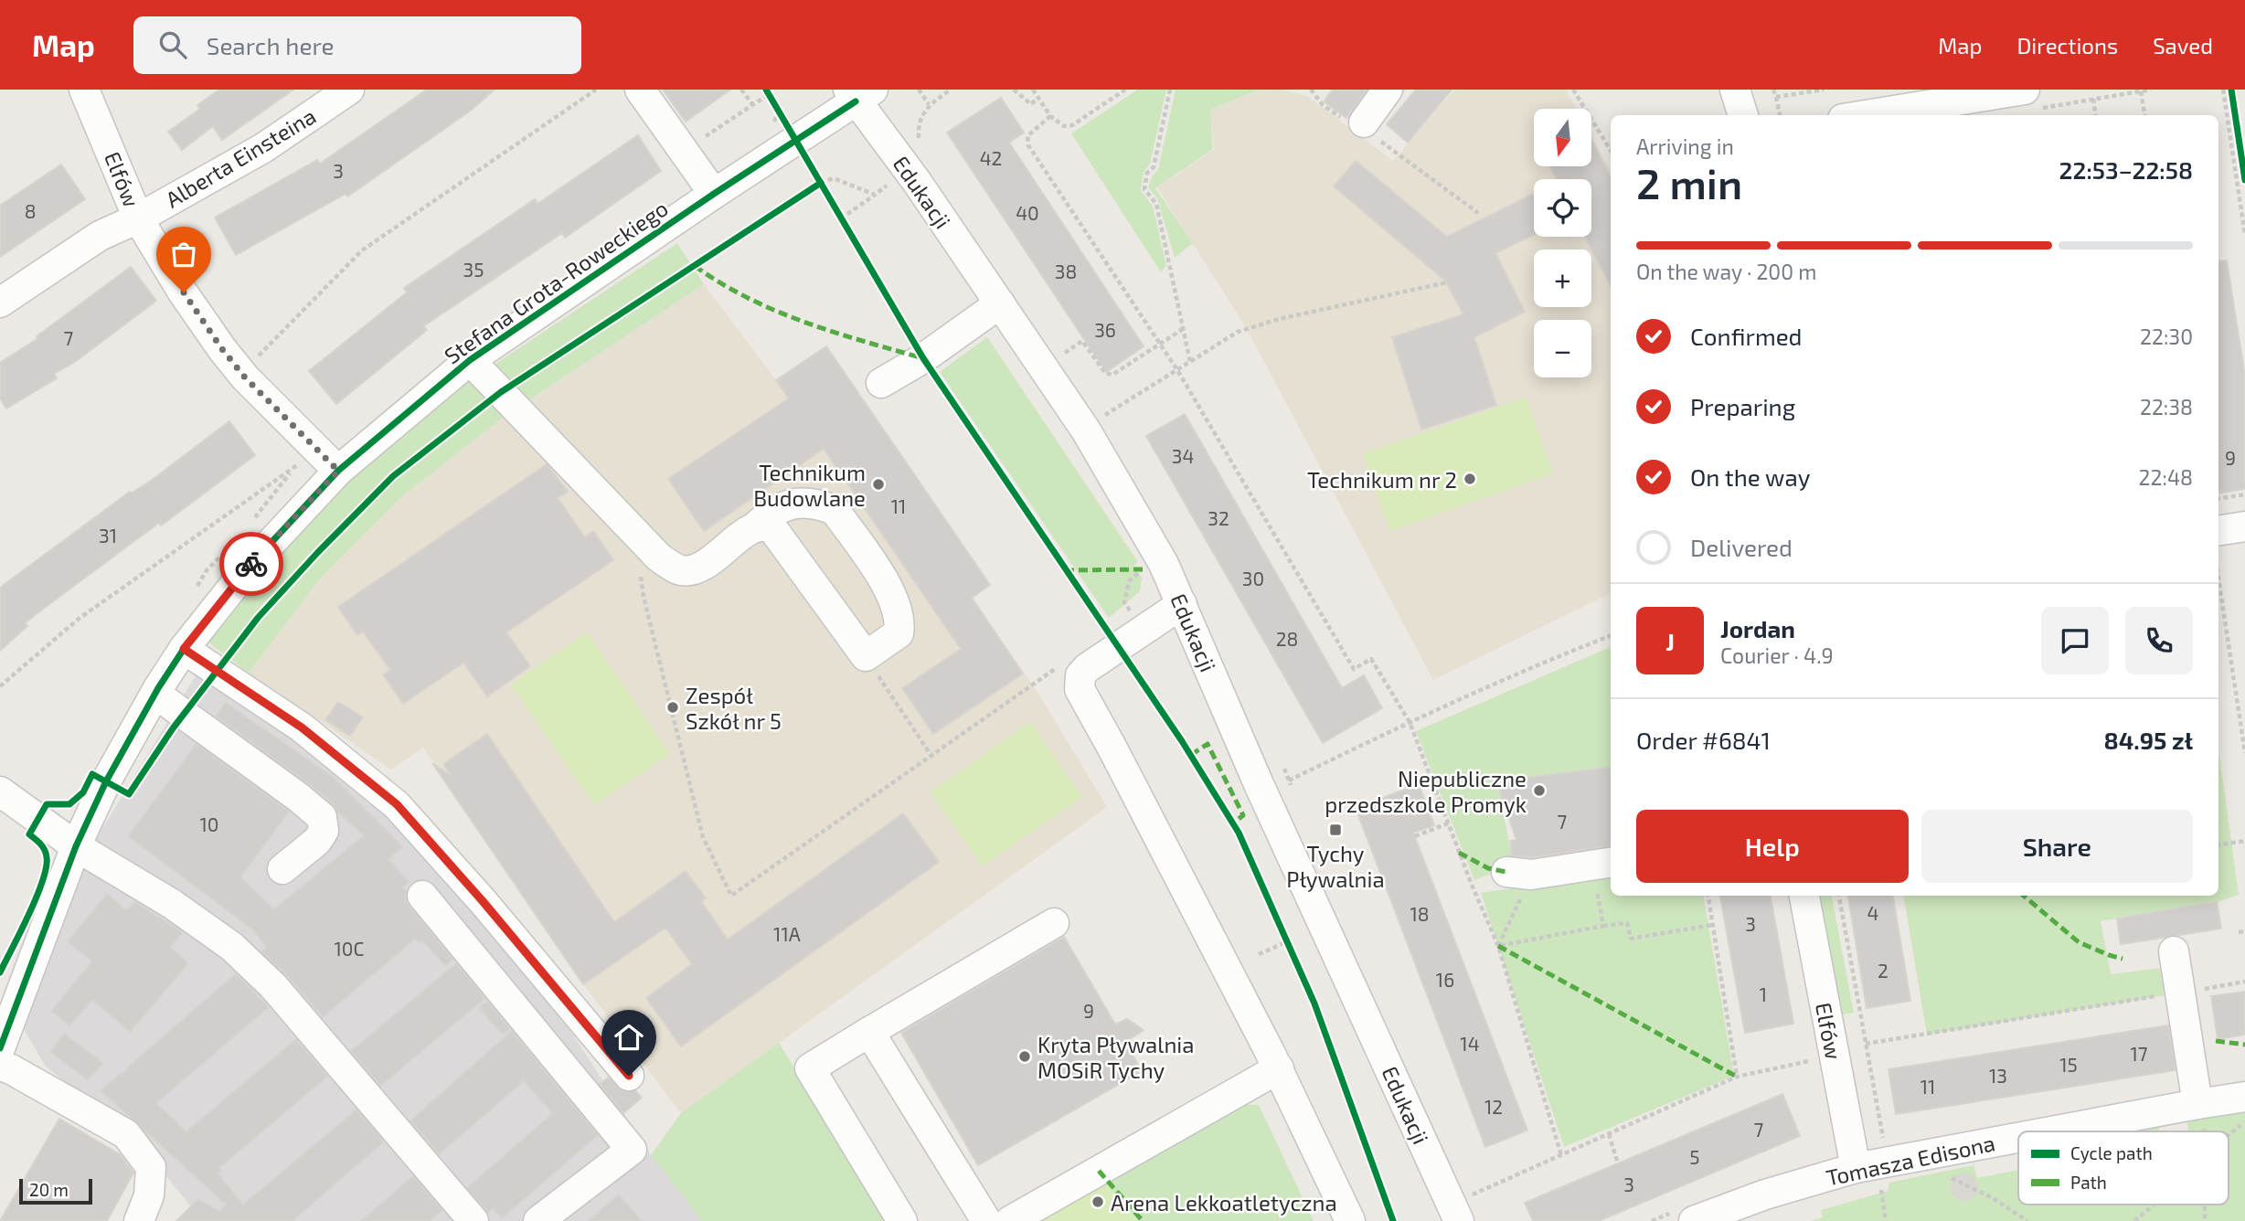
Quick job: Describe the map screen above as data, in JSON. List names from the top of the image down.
{
  "streets": {
    "street": [
      "Alberta Einsteina",
      "Elfów",
      "Edukacji",
      "Stefana Grota-Roweckiego",
      "Tomasza Edisona"
    ]
  },
  "crossings": [
    ["Alberta Einsteina", "Elfów"],
    ["Elfów", "Stefana Grota-Roweckiego"],
    ["Elfów", "Tomasza Edisona"],
    ["Edukacji", "Stefana Grota-Roweckiego"]
  ],
  "places": {
    "other": [
      "Technikum nr 2",
      "Technikum Budowlane",
      "Zespół Szkół nr 5",
      "Niepubliczne przedszkole Promyk",
      "Kryta Pływalnia MOSiR Tychy",
      "Arena Lekkoatletyczna"
    ],
    "transit": ["Tychy Pływalnia"]
  },
  "house_numbers": [
    "42",
    "3",
    "8",
    "40",
    "35",
    "38",
    "36",
    "7",
    "34",
    "9",
    "11",
    "32",
    "31",
    "30",
    "28",
    "7",
    "10",
    "4",
    "18",
    "3",
    "11A",
    "10C",
    "2",
    "16",
    "1",
    "9",
    "14",
    "17",
    "15",
    "13",
    "11",
    "12",
    "7",
    "5",
    "3"
  ],
  "legend": ["Cycle path", "Path"],
  "scale_bar": "20 m",
  "north": "bottom",
  "page": {
    "header": "Map",
    "search": "Search here",
    "nav": ["Map", "Directions", "Saved"],
    "map_buttons": ["+", "−"],
    "heading": ["2 min", "Arriving in", "22:53–22:58"],
    "panel": [
      "Jordan",
      "Courier · 4.9",
      "Order #6841",
      "84.95 zł"
    ],
    "bar": "On the way · 200 m",
    "list": [
      ["Confirmed", "22:30"],
      ["Preparing", "22:38"],
      ["On the way", "22:48"],
      "Delivered"
    ],
    "round": "J",
    "buttons": ["Help", "Share"],
    "scale": "20 m"
  }
}
